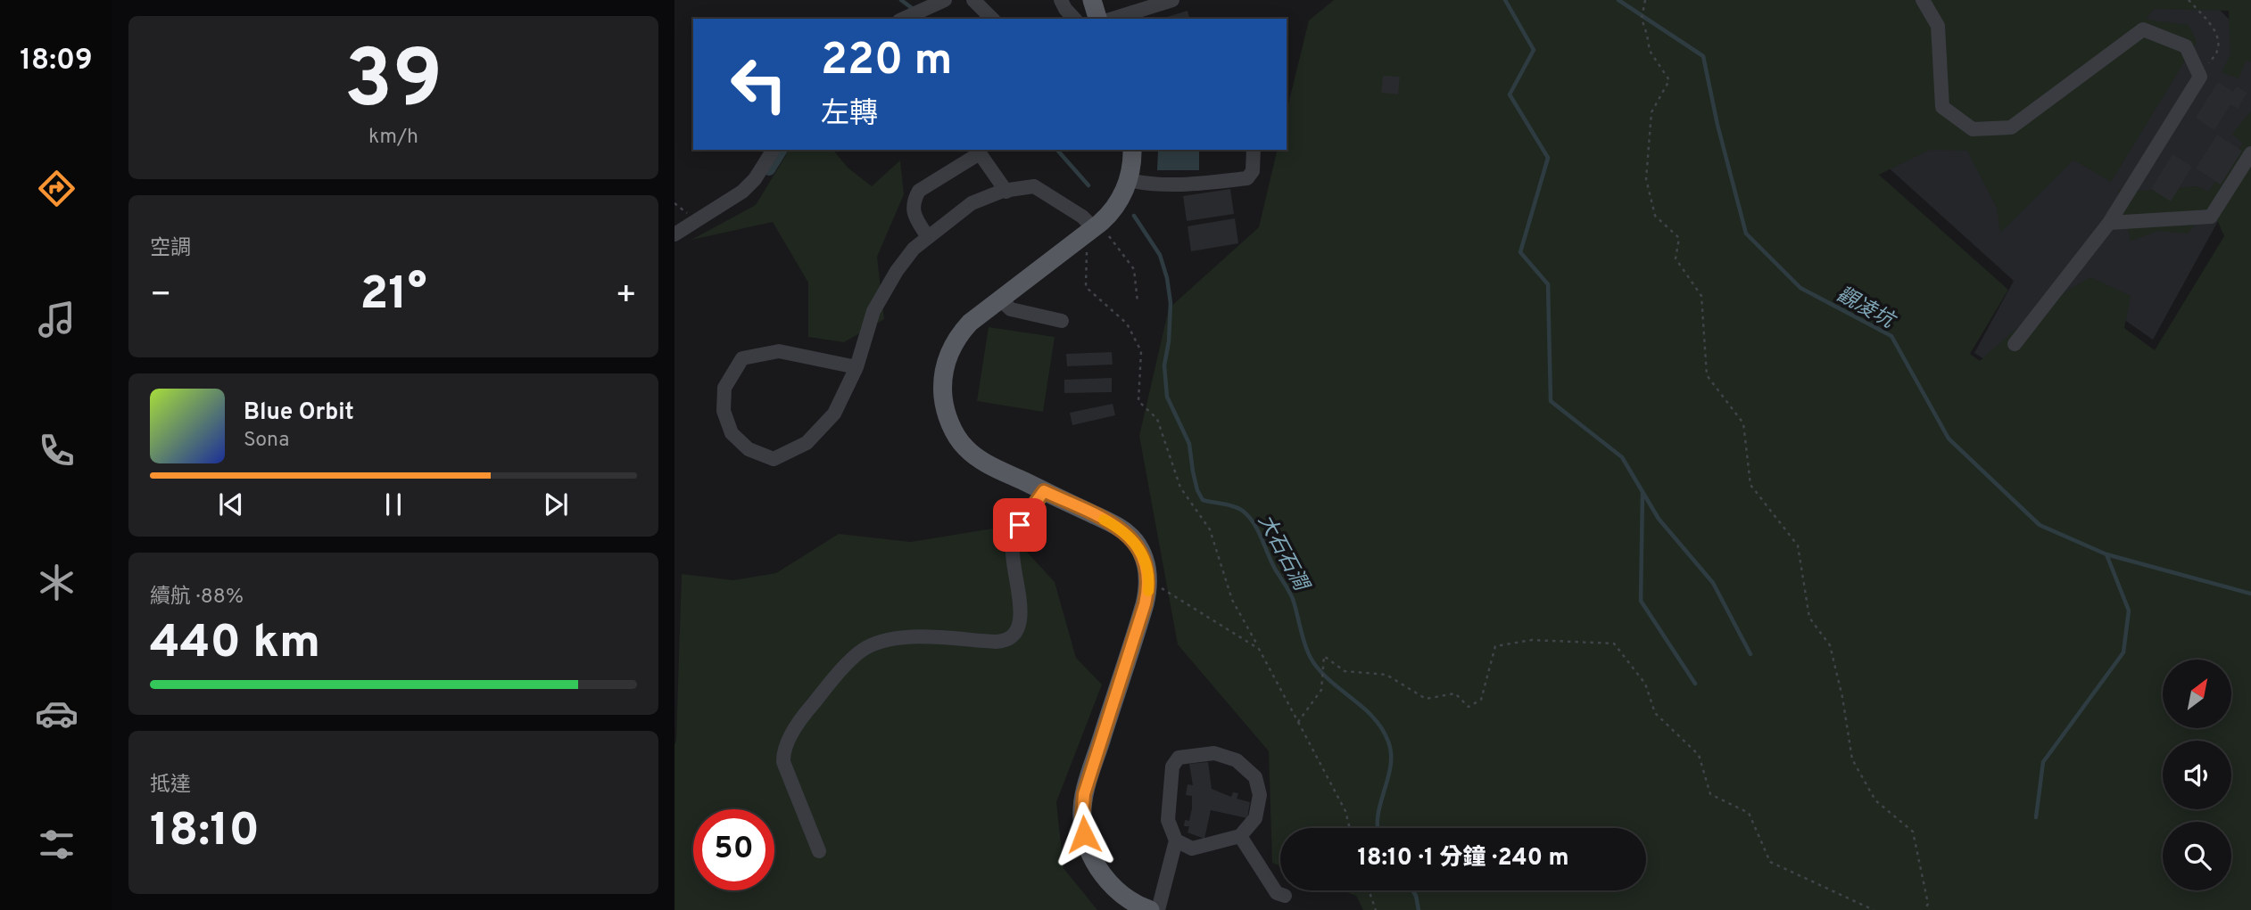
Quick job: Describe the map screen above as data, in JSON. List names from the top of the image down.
{
  "water": ["觀凌坑", "大石石澗"],
  "north": "top right",
  "page": {
    "tabs": "18:09",
    "tile": [
      ["39", "km/h"],
      "空調",
      ["續航 · 88%", "440 km"],
      ["抵達", "18:10"]
    ],
    "turn": ["220 m", "左轉"],
    "heat": ["−", "21°", "+"],
    "song": ["Blue Orbit", "Sona"],
    "limit": "50",
    "trip": "18:10 · 1 分鐘 · 240 m"
  }
}
